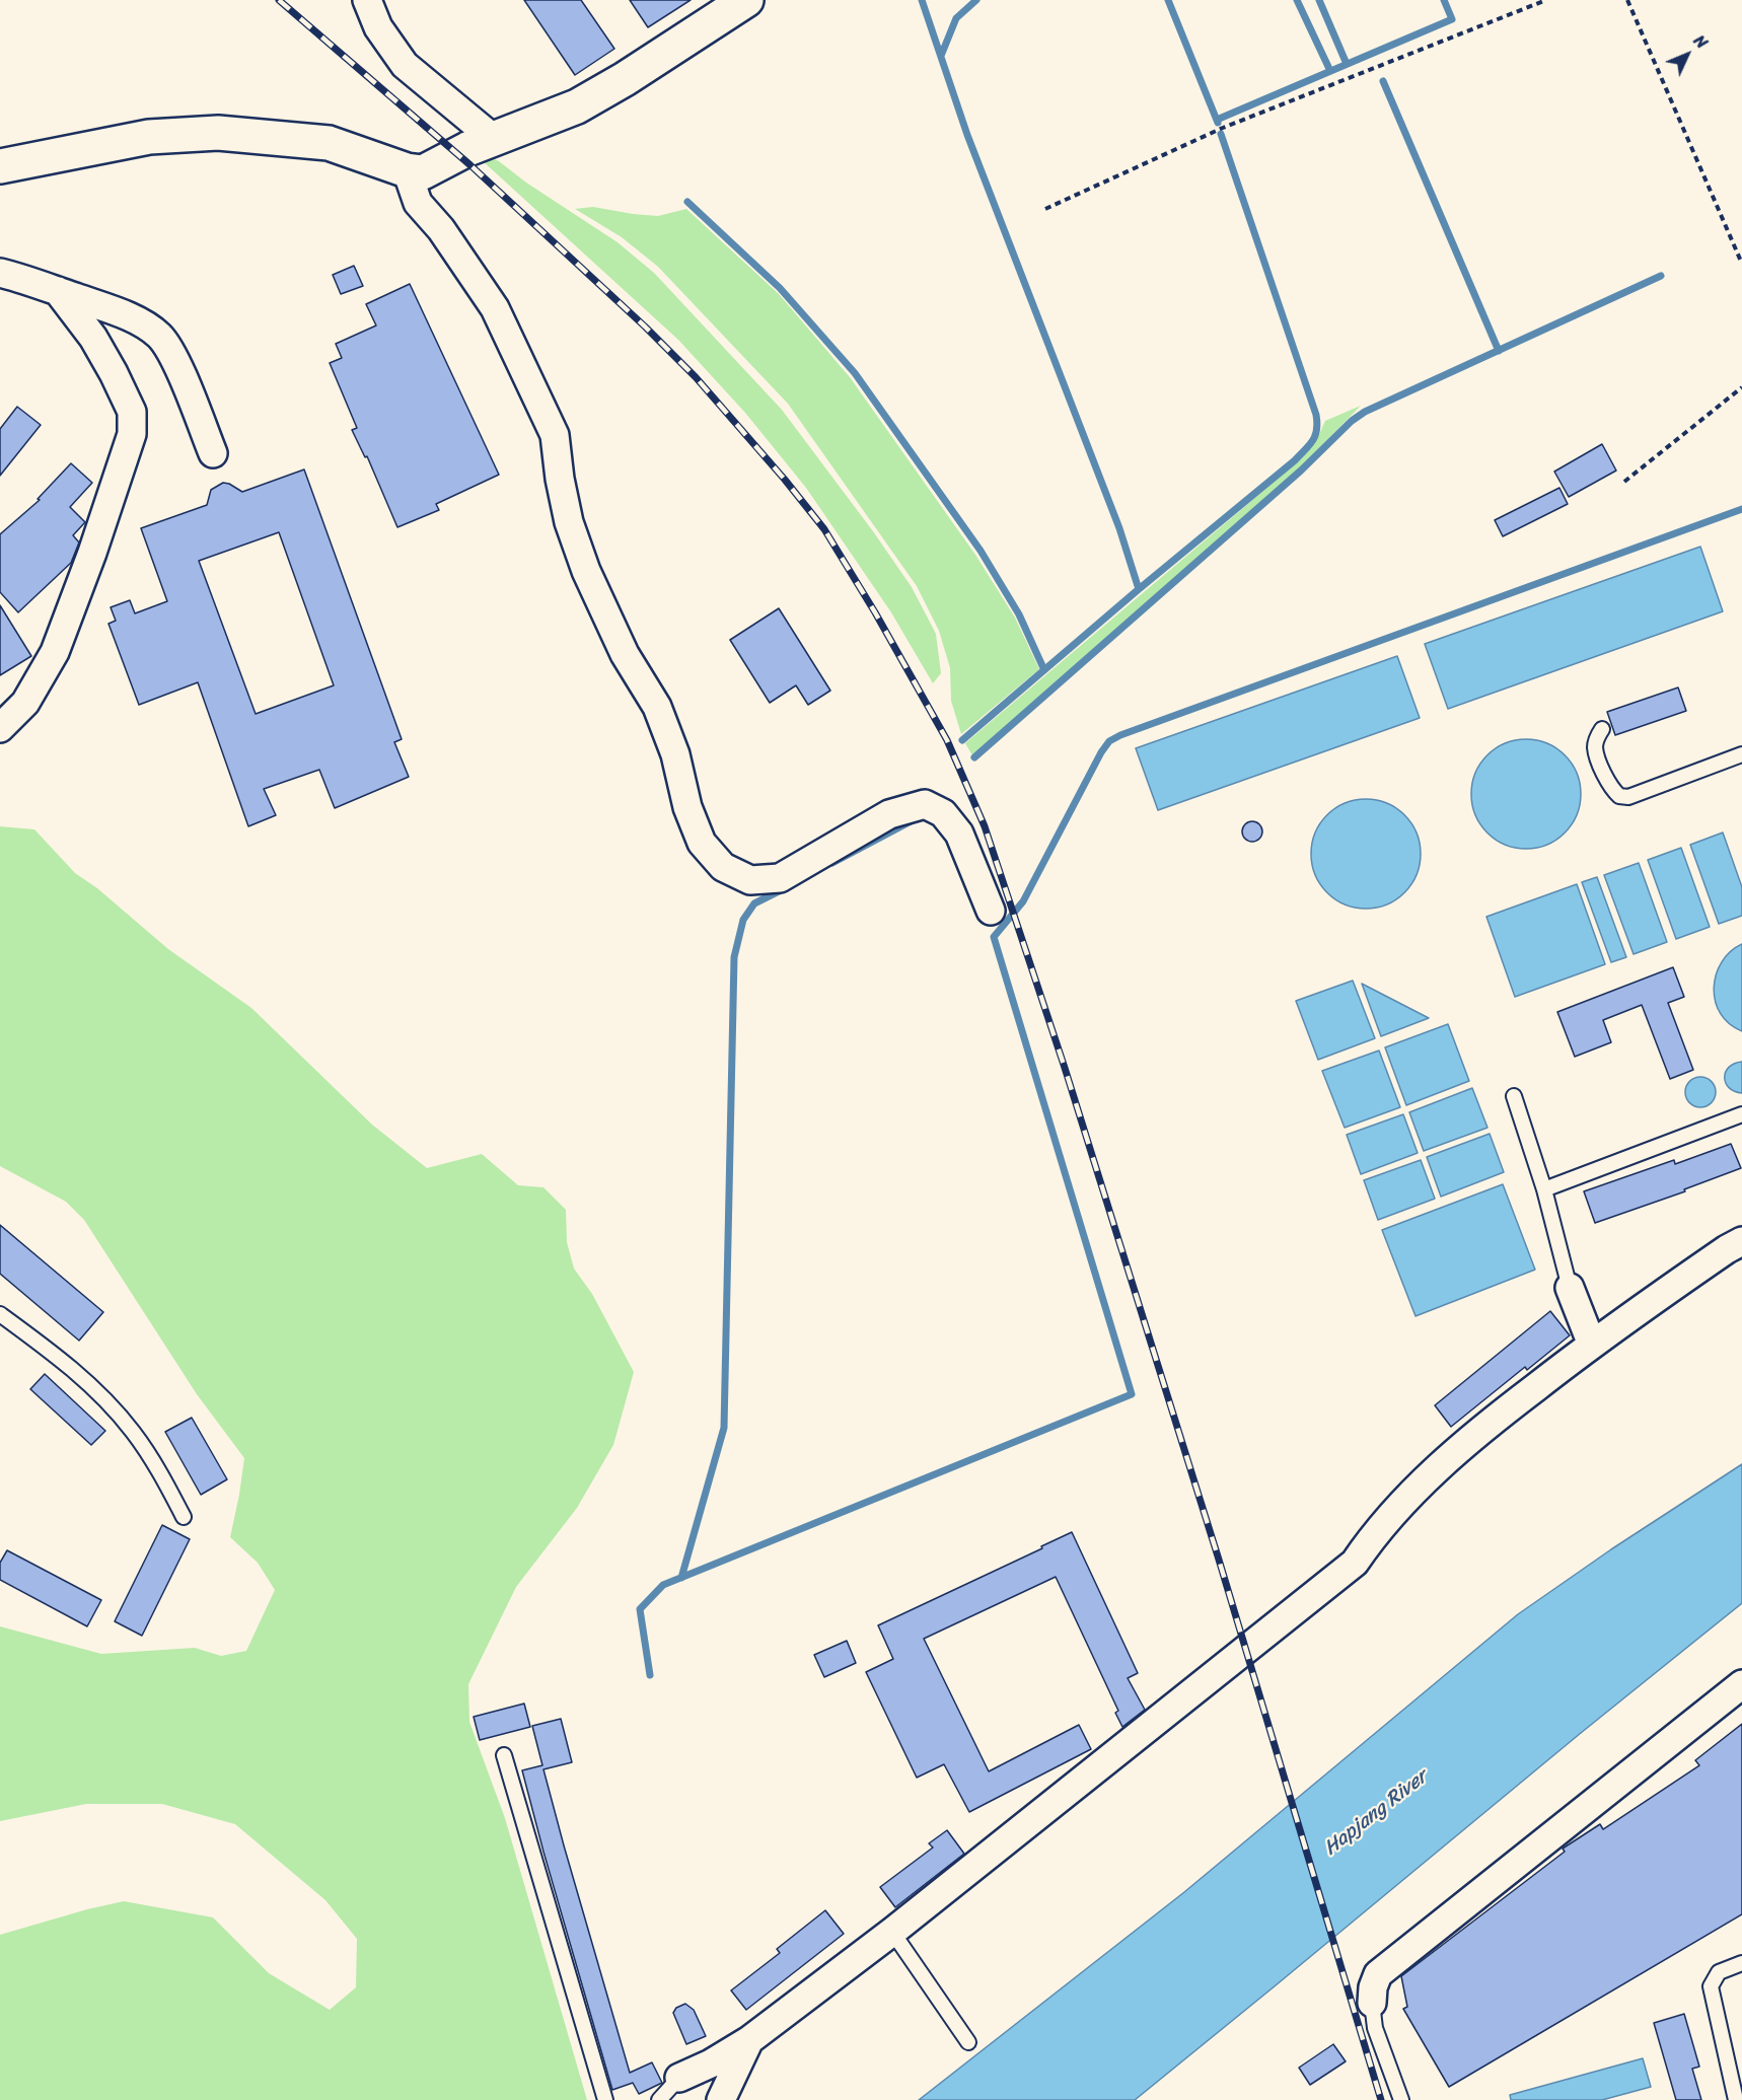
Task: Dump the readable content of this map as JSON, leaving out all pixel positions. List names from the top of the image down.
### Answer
{
  "water": ["Hapjang River"],
  "north": "top right"
}
